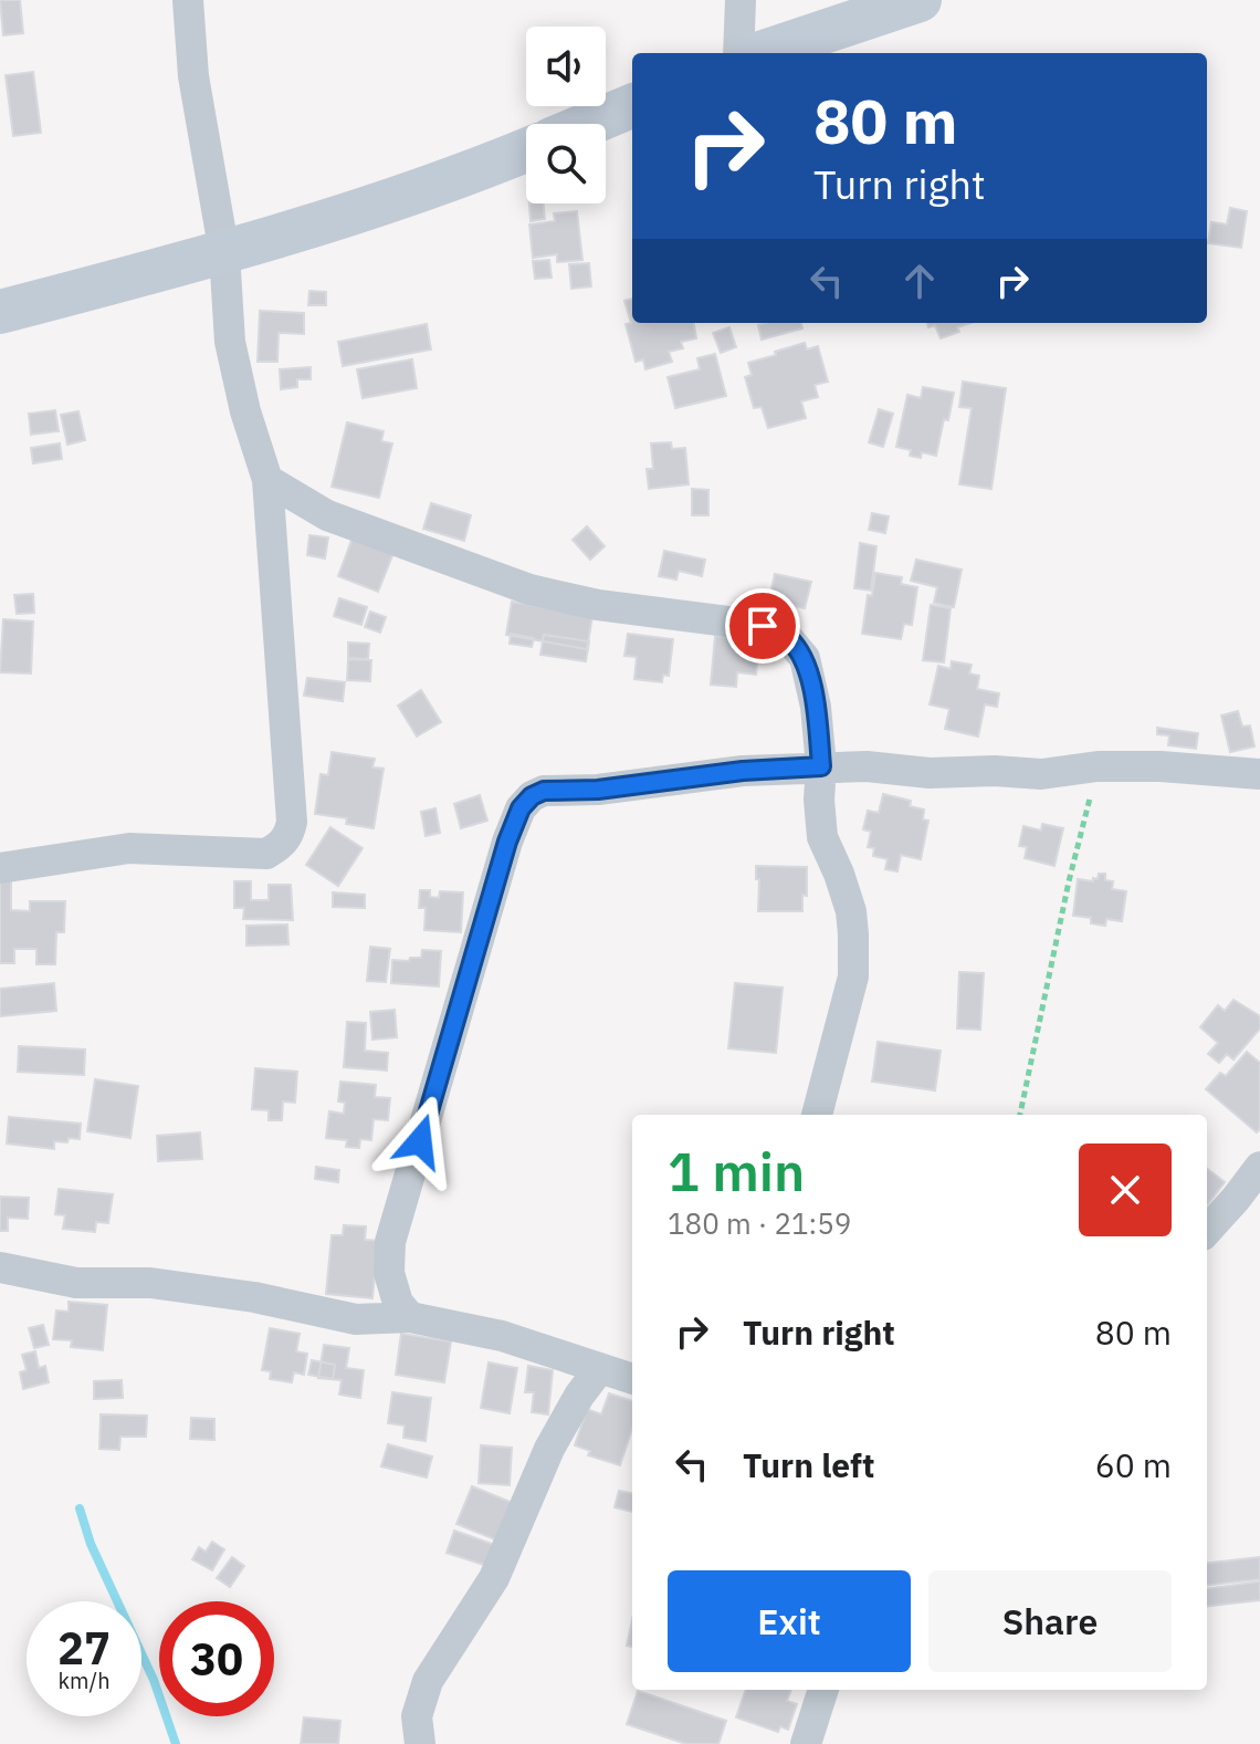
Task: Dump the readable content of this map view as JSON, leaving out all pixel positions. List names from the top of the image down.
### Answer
{
  "page": {
    "turn": ["80 m", "Turn right"],
    "heading": ["1 min", "180 m · 21:59"],
    "list": [
      {
        "name": "Turn right",
        "value": "80 m"
      },
      {
        "name": "Turn left",
        "value": "60 m"
      }
    ],
    "buttons": ["Exit", "Share"],
    "speed": "27 km/h",
    "limit": "30"
  }
}
